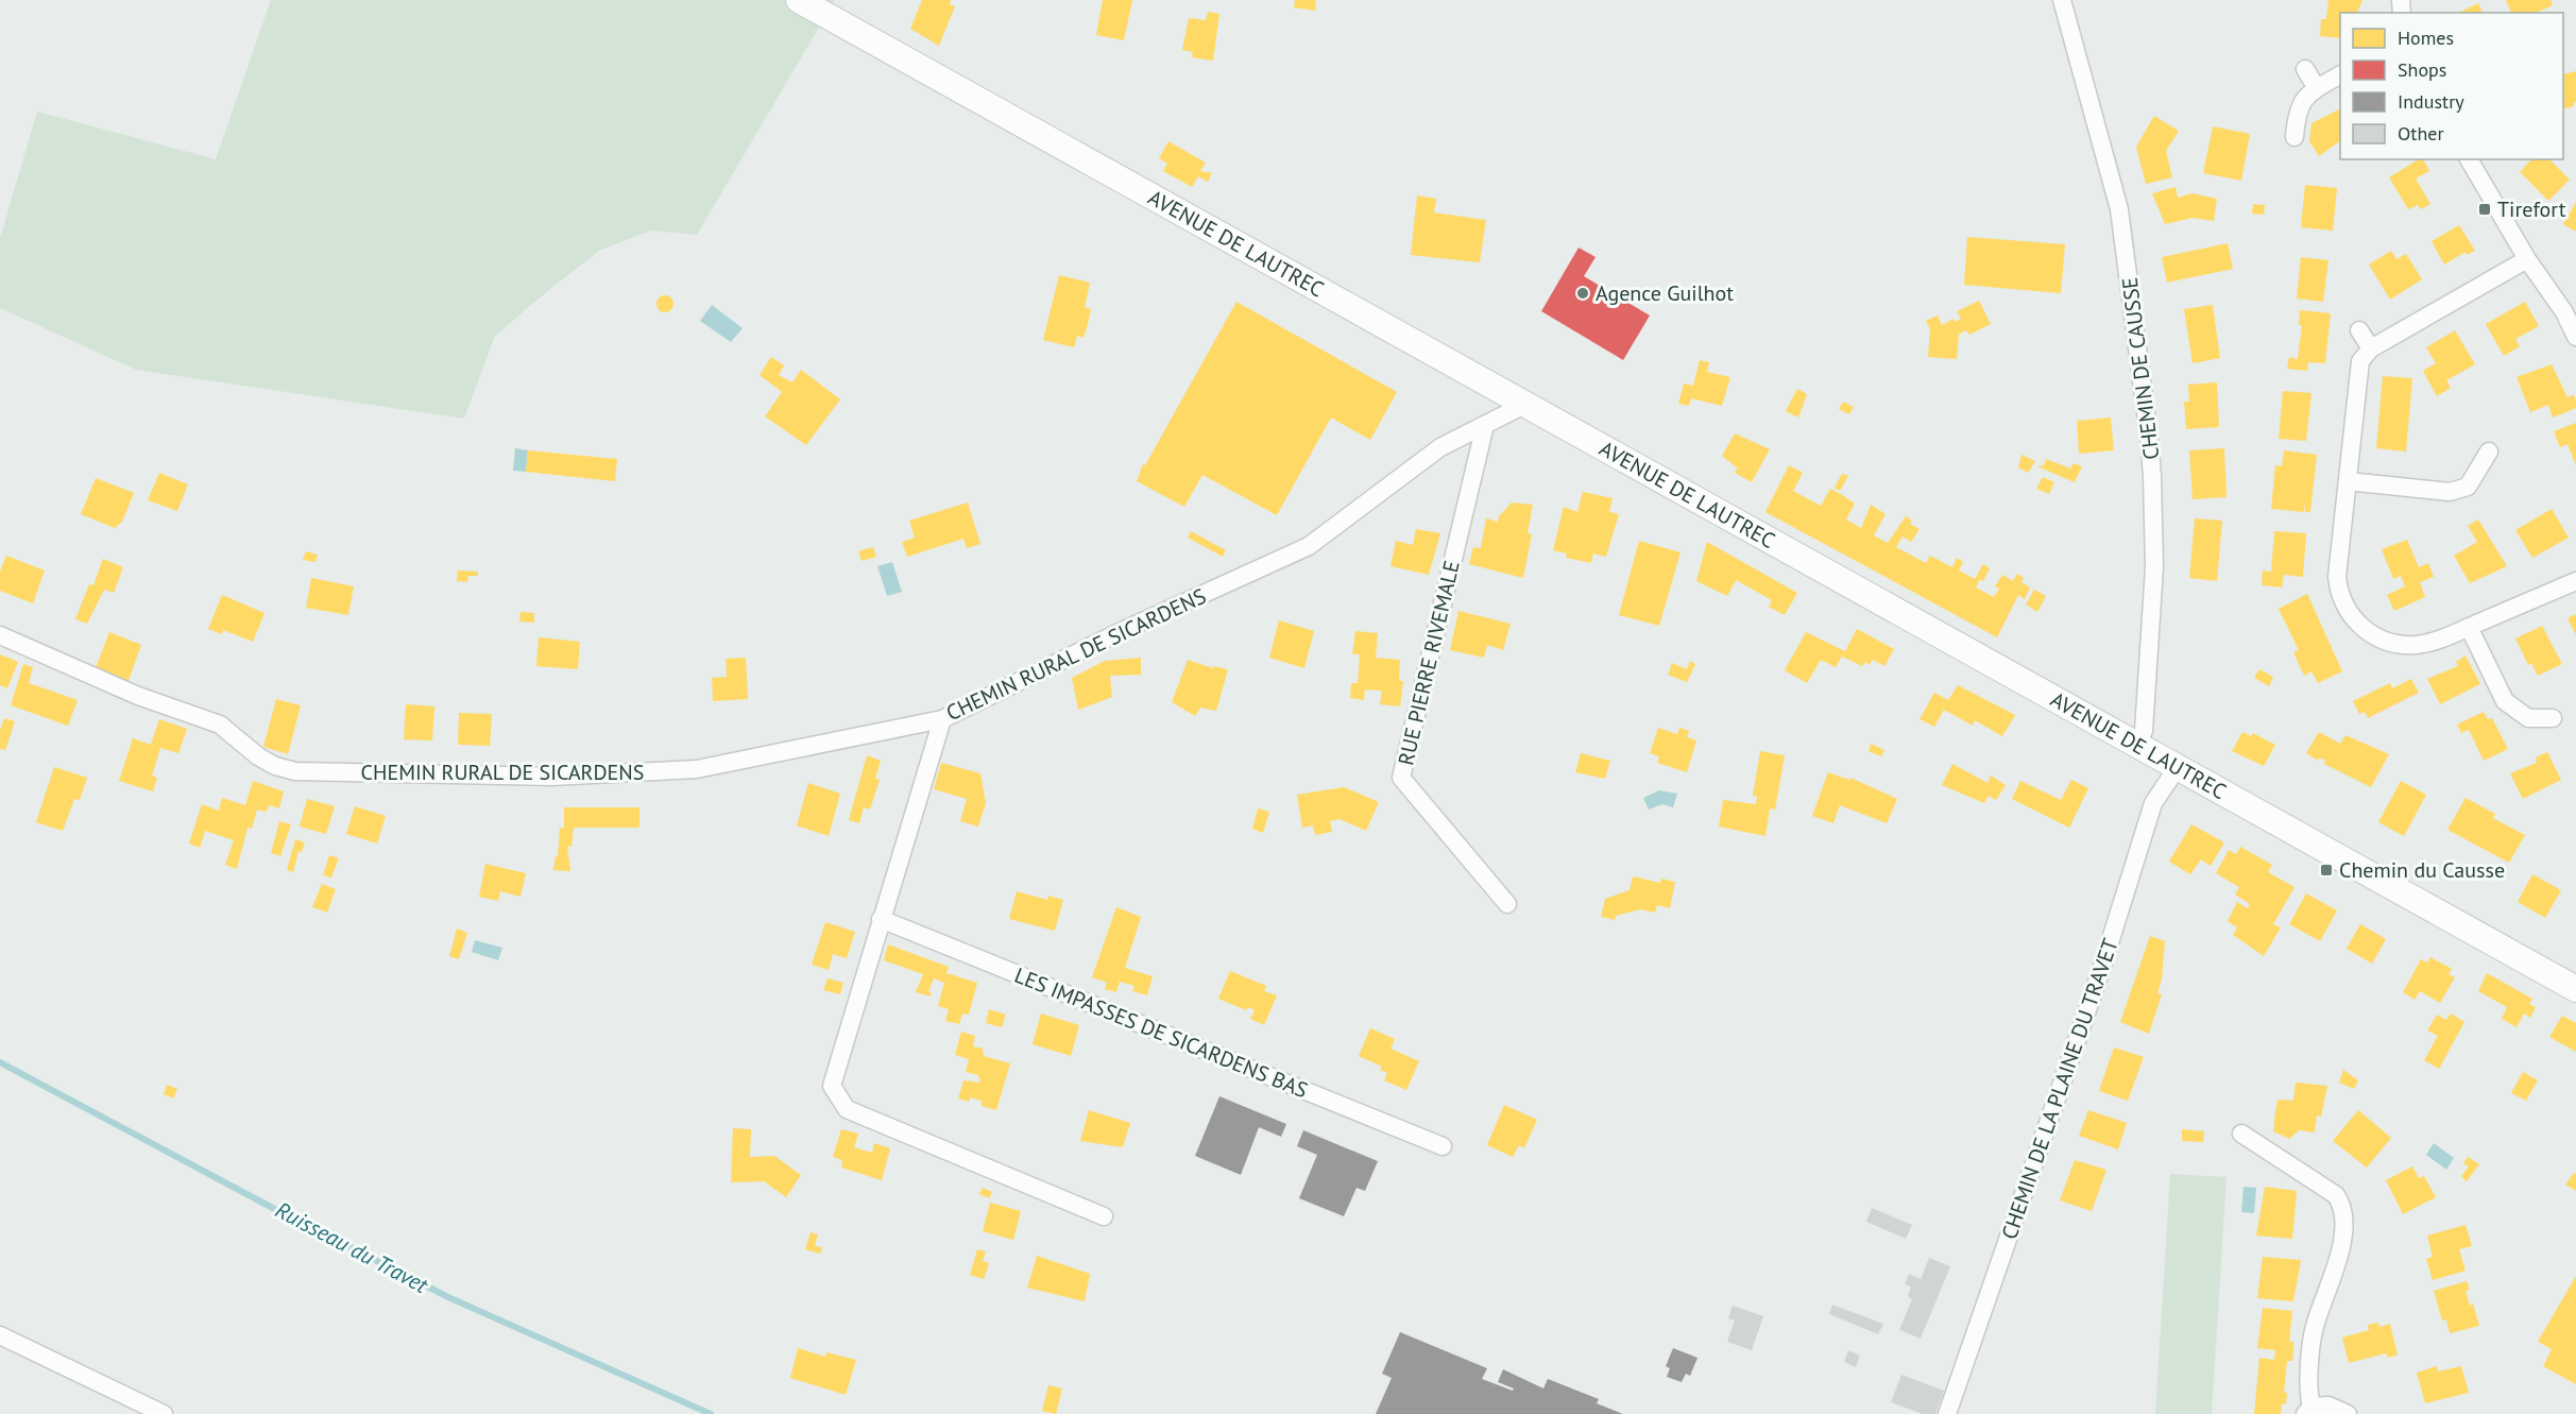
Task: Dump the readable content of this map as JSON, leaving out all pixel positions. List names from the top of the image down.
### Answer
{
  "streets": {
    "main road": ["AVENUE DE LAUTREC"],
    "street": [
      "CHEMIN DE CAUSSE",
      "CHEMIN RURAL DE SICARDENS",
      "RUE PIERRE RIVEMALE",
      "LES IMPASSES DE SICARDENS BAS",
      "CHEMIN DE LA PLAINE DU TRAVET"
    ]
  },
  "crossings": [
    ["AVENUE DE LAUTREC", "CHEMIN DE CAUSSE"],
    ["AVENUE DE LAUTREC", "CHEMIN RURAL DE SICARDENS"],
    ["AVENUE DE LAUTREC", "CHEMIN DE LA PLAINE DU TRAVET"],
    ["CHEMIN RURAL DE SICARDENS", "RUE PIERRE RIVEMALE"]
  ],
  "water": ["Ruisseau du Travet"],
  "places": {
    "transit": ["Tirefort", "Chemin du Causse"],
    "other": ["Agence Guilhot"]
  },
  "legend": [
    "Homes",
    "Shops",
    "Industry",
    "Other"
  ]
}
